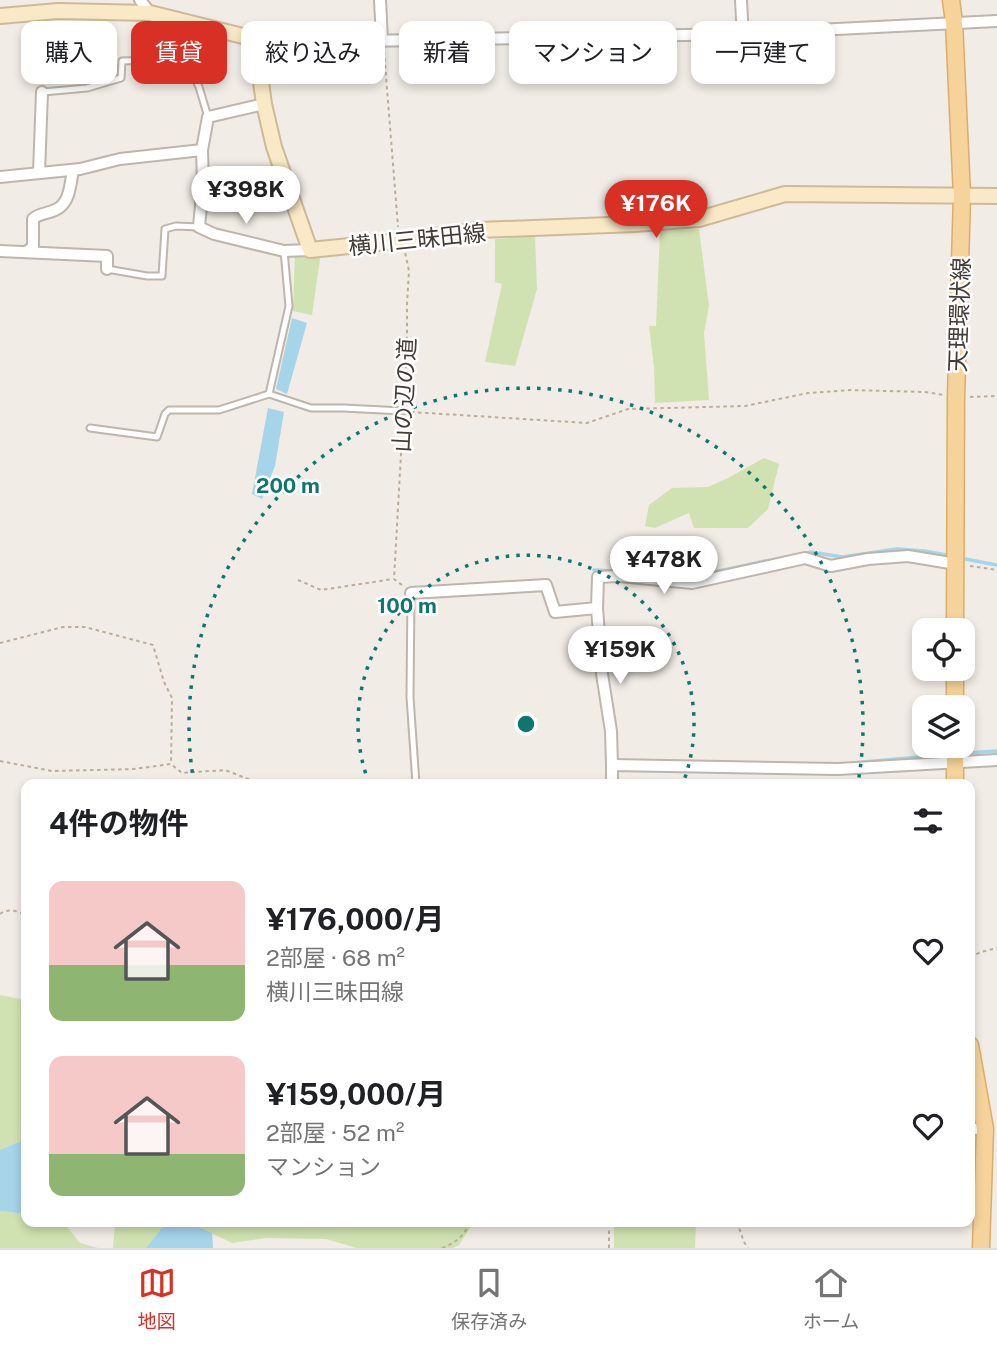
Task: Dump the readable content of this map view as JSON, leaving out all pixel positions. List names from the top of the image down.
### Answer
{
  "streets": {
    "main road": ["横川三昧田線", "天理環状線"],
    "path": ["山の辺の道"]
  },
  "crossings": [
    ["横川三昧田線", "天理環状線"],
    ["横川三昧田線", "山の辺の道"]
  ],
  "page": {
    "chip": [
      "購入",
      "賃貸",
      "絞り込み",
      "新着",
      "マンション",
      "一戸建て"
    ],
    "price": [
      "¥398K",
      "¥176K",
      "¥478K",
      "¥159K"
    ],
    "heading": "4件の物件",
    "list": [
      {
        "name": "¥176,000/月",
        "note": "2部屋 · 68 m² · 横川三昧田線"
      },
      {
        "name": "¥159,000/月",
        "note": "2部屋 · 52 m² · マンション"
      }
    ],
    "tabs": ["地図", "保存済み", "ホーム"]
  },
  "rings": ["200 m", "100 m"]
}
